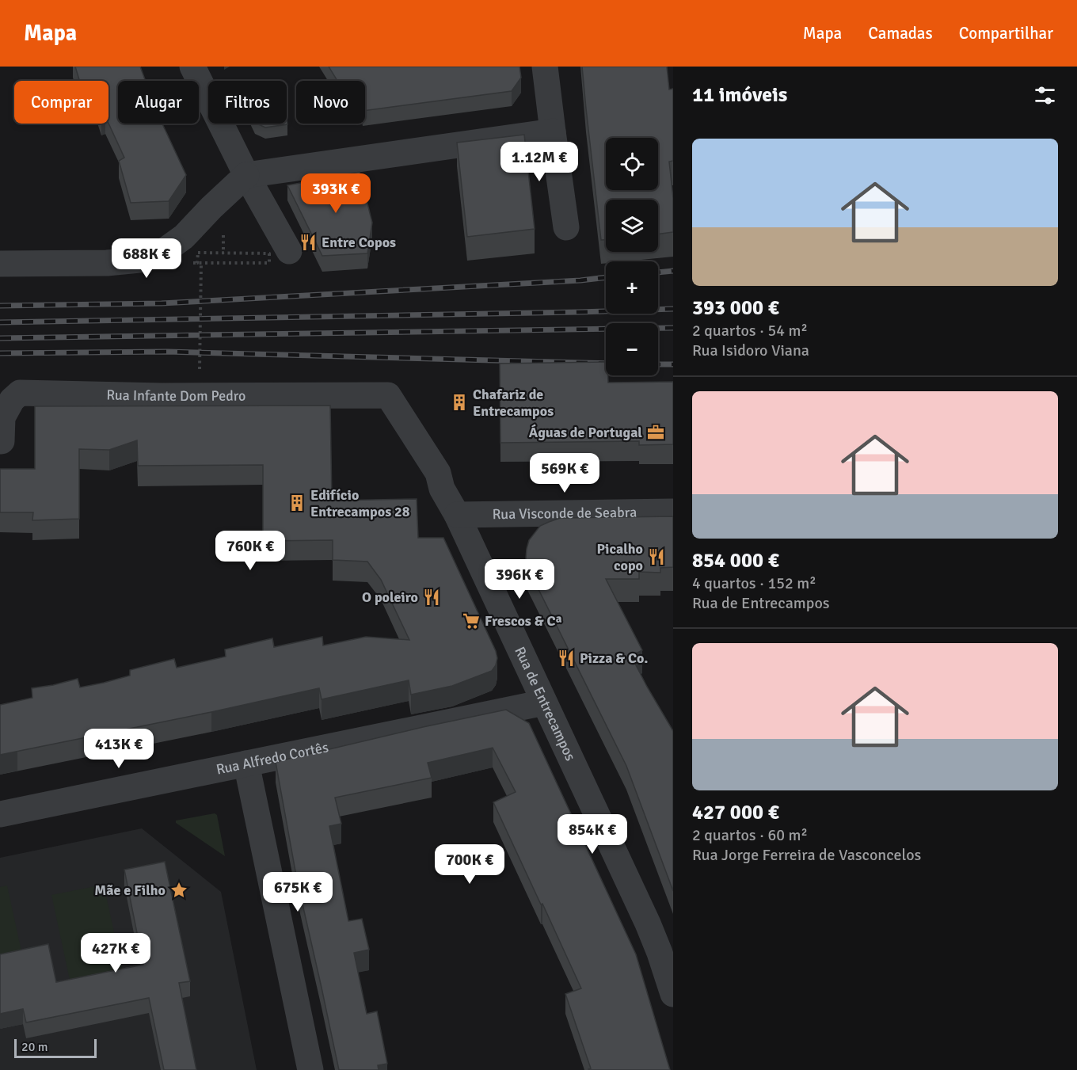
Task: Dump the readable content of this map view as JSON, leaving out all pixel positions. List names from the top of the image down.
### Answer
{
  "streets": {
    "street": [
      "Rua Infante Dom Pedro",
      "Rua Visconde de Seabra",
      "Rua de Entrecampos",
      "Rua Alfredo Cortês"
    ]
  },
  "crossings": [
    ["Rua Infante Dom Pedro", "Rua de Entrecampos"],
    ["Rua Visconde de Seabra", "Rua de Entrecampos"],
    ["Rua de Entrecampos", "Rua Alfredo Cortês"]
  ],
  "places": {
    "restaurant": [
      "Entre Copos",
      "Picalho copo",
      "O poleiro",
      "Pizza & Co."
    ],
    "building": ["Chafariz de Entrecampos", "Edifício Entrecampos 28"],
    "office": ["Águas de Portugal"],
    "supermarket": ["Frescos & Cª"],
    "place": ["Mãe e Filho"]
  },
  "scale_bar": "20 m",
  "page": {
    "header": "Mapa",
    "nav": ["Mapa", "Camadas", "Compartilhar"],
    "heading": "11 imóveis",
    "chip": [
      "Comprar",
      "Alugar",
      "Filtros",
      "Novo"
    ],
    "list": [
      {
        "name": "393 000 €",
        "note": "2 quartos · 54 m² · Rua Isidoro Viana"
      },
      {
        "name": "854 000 €",
        "note": "4 quartos · 152 m² · Rua de Entrecampos"
      },
      {
        "name": "427 000 €",
        "note": "2 quartos · 60 m² · Rua Jorge Ferreira de Vasconcelos"
      }
    ],
    "map_buttons": ["+", "−"],
    "price": [
      "1.12M €",
      "393K €",
      "688K €",
      "569K €",
      "760K €",
      "396K €",
      "413K €",
      "854K €",
      "700K €",
      "675K €",
      "427K €"
    ],
    "scale": "20 m"
  }
}
